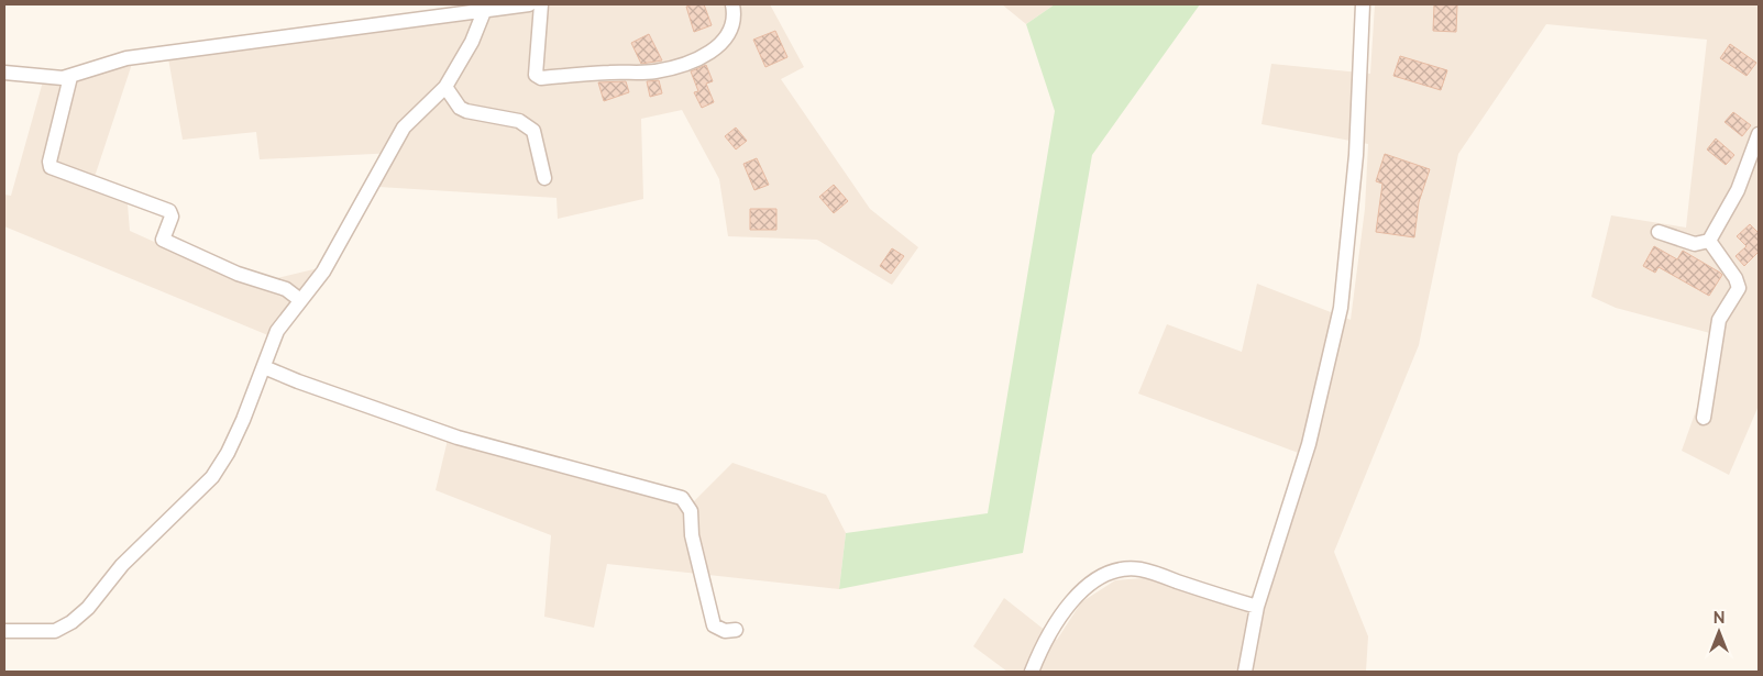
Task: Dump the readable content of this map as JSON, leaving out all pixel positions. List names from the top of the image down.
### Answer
{
  "north": "top"
}
